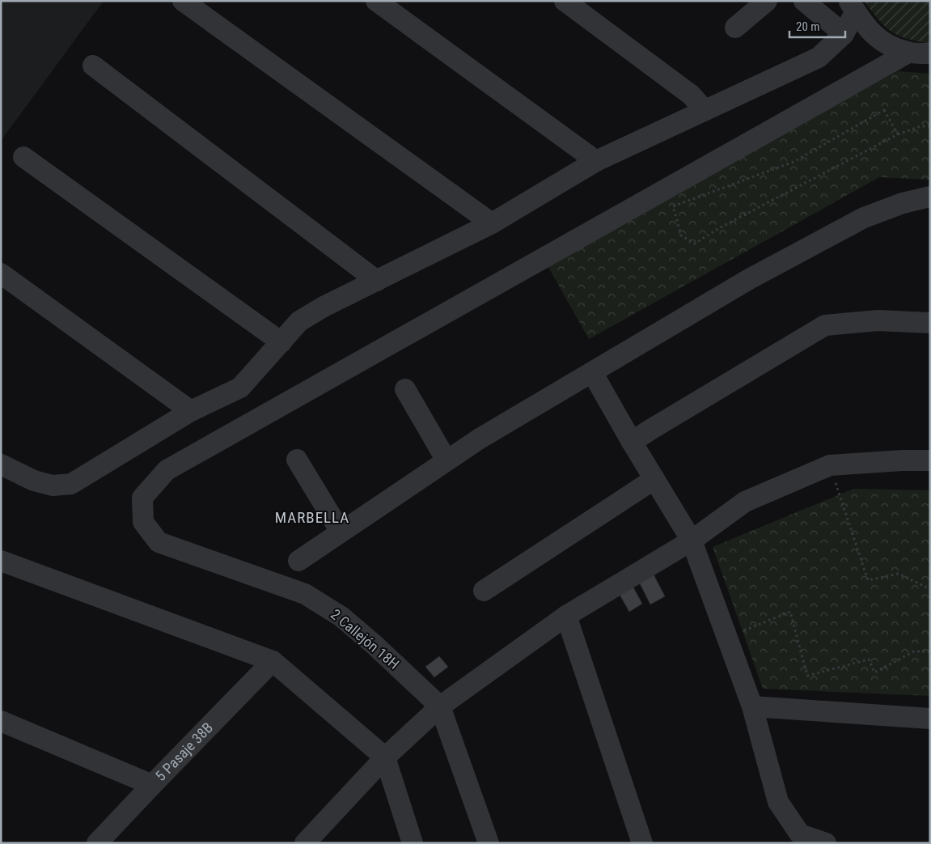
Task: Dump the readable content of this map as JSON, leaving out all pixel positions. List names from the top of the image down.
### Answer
{
  "streets": {
    "street": ["2 Callejón 18H", "5 Pasaje 38B"]
  },
  "districts": ["MARBELLA"],
  "scale_bar": "20 m"
}
